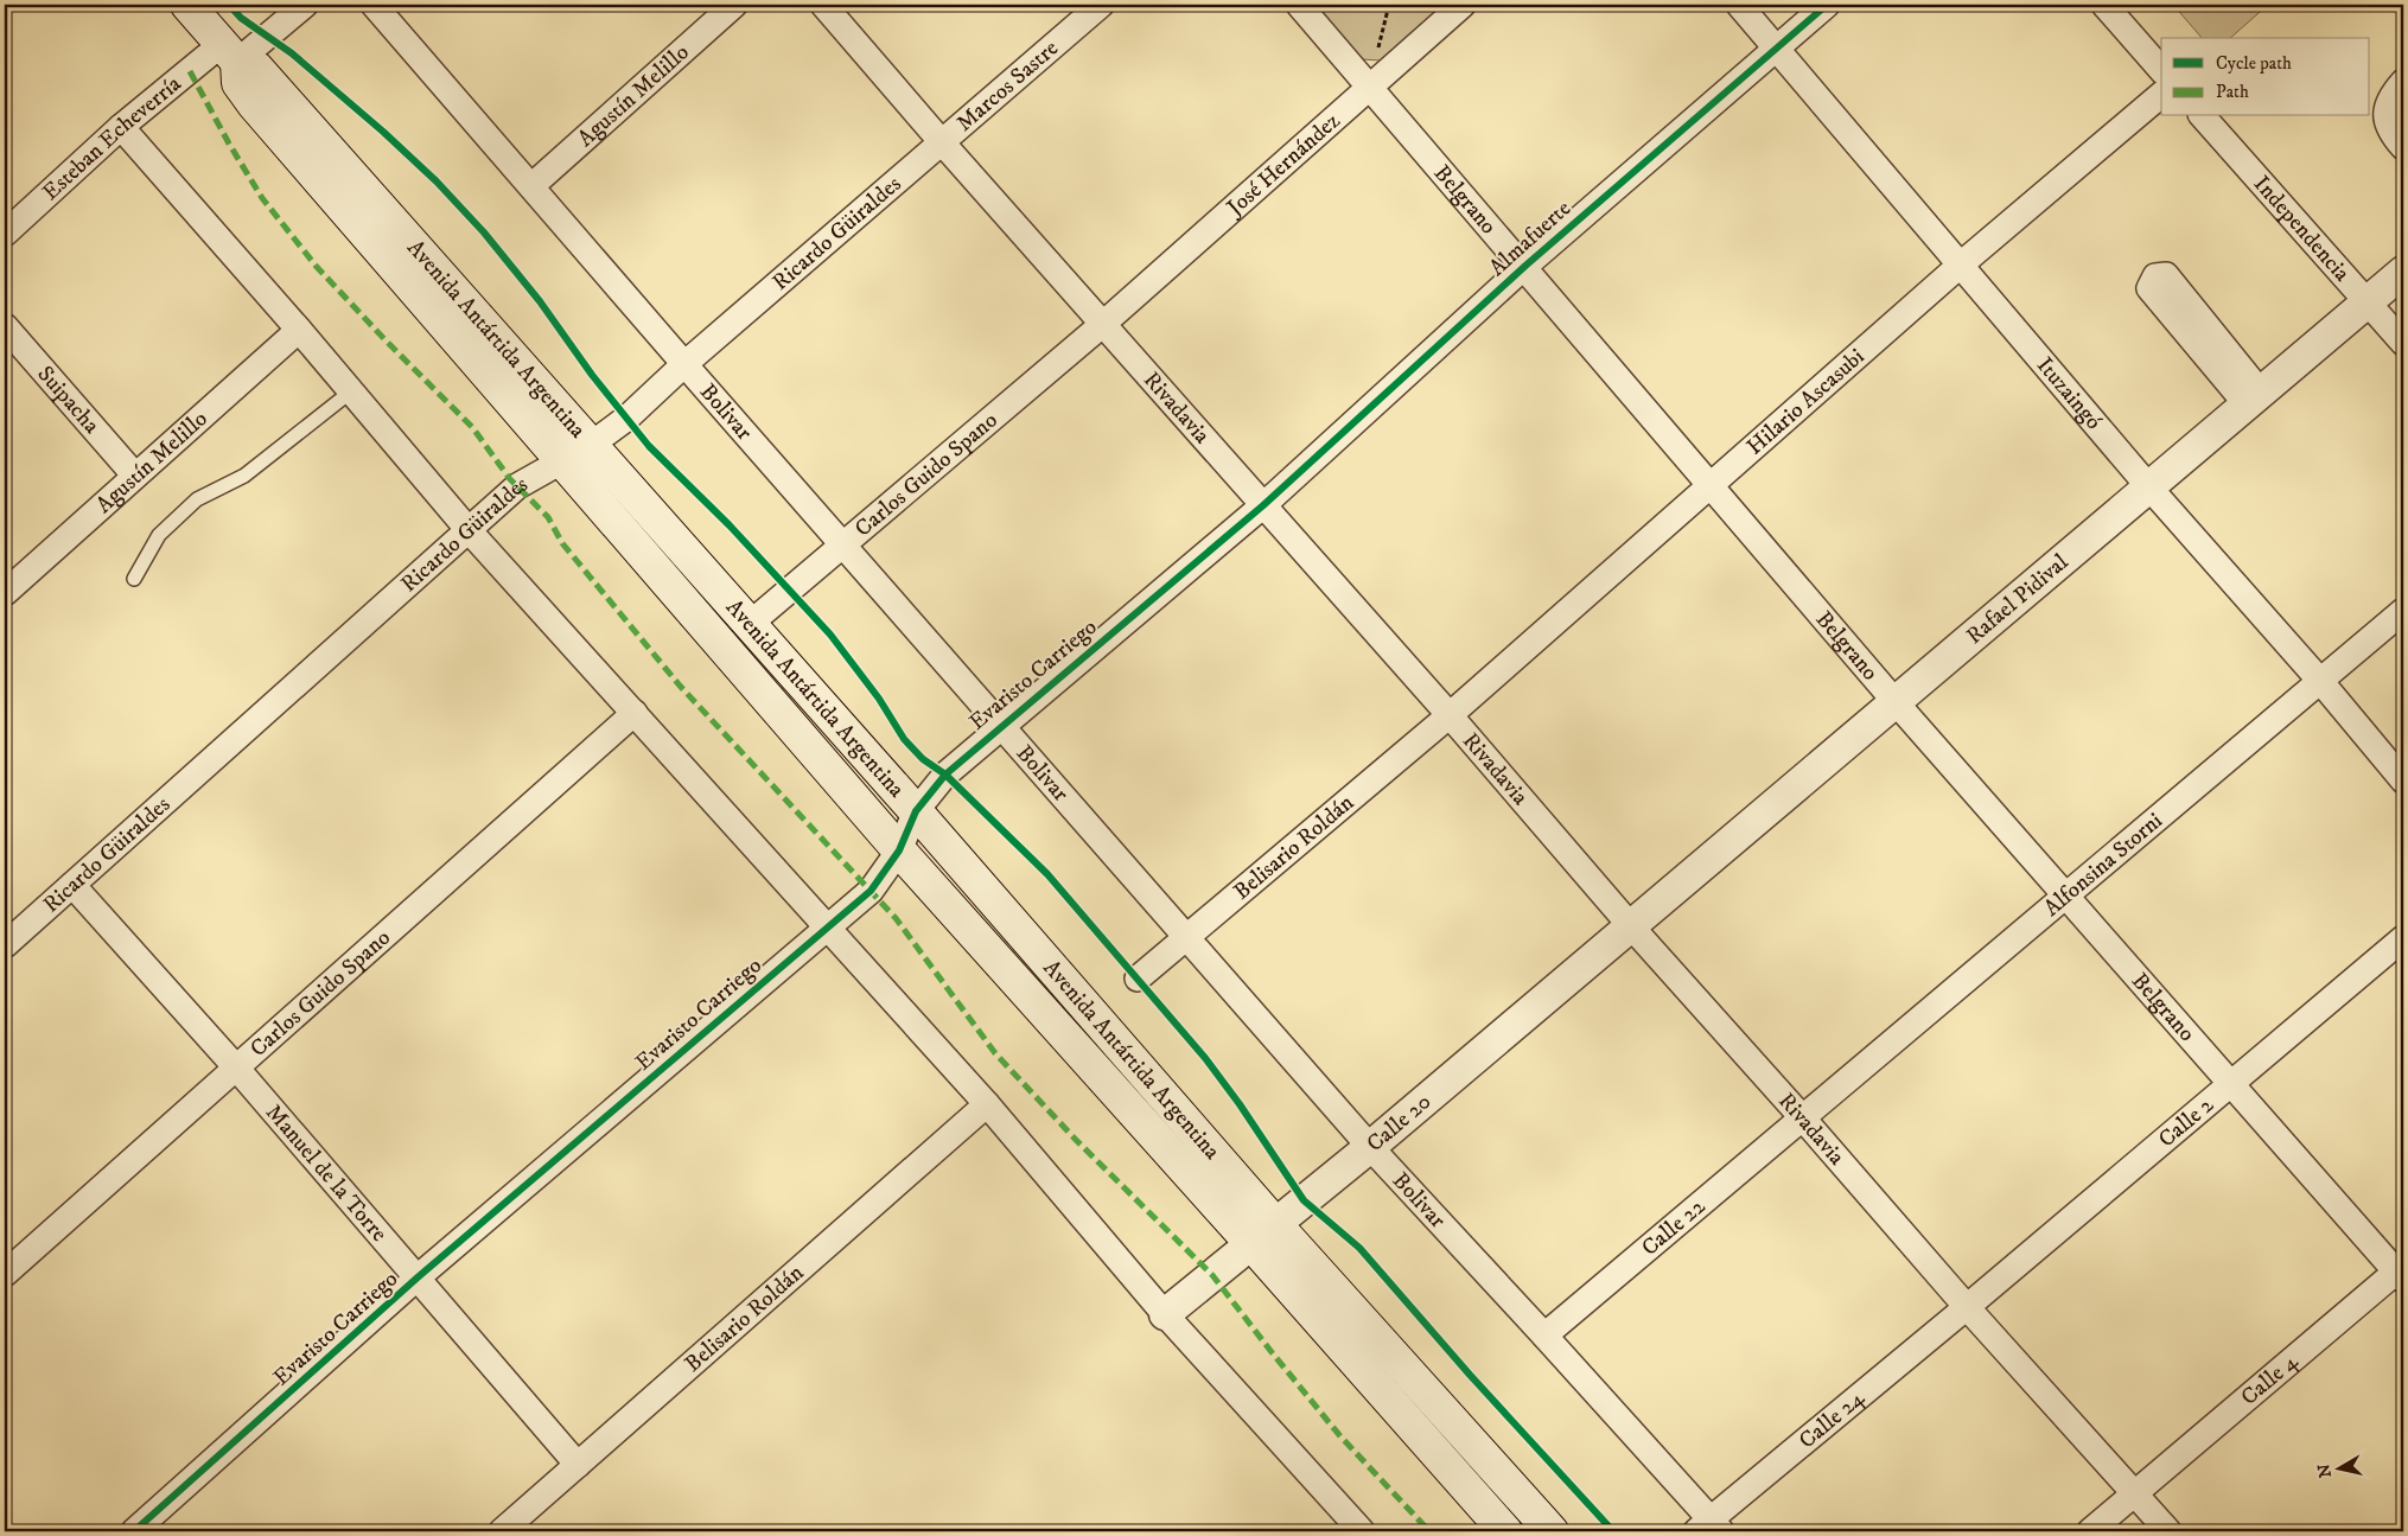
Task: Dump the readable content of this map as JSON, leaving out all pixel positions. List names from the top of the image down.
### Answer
{
  "streets": {
    "main road": ["Avenida Antártida Argentina"],
    "street": [
      "Marcos Sastre",
      "Agustín Melillo",
      "Esteban Echeverría",
      "José Hernández",
      "Belgrano",
      "Independencia",
      "Ricardo Güiraldes",
      "Almafuerte",
      "Ituzaingó",
      "Suipacha",
      "Hilario Ascasubi",
      "Rivadavia",
      "Bolivar",
      "Carlos Guido Spano",
      "Rafael Pidival",
      "Evaristo Carriego",
      "Belisario Roldán",
      "Alfonsina Storni",
      "Calle 20",
      "Calle 2",
      "Manuel de la Torre",
      "Calle 22",
      "Calle 4",
      "Calle 24"
    ]
  },
  "crossings": [
    ["Marcos Sastre", "Ricardo Güiraldes"],
    ["Marcos Sastre", "Rivadavia"],
    ["Agustín Melillo", "Suipacha"],
    ["Agustín Melillo", "Bolivar"],
    ["Esteban Echeverría", "Avenida Antártida Argentina"],
    ["José Hernández", "Belgrano"],
    ["José Hernández", "Rivadavia"],
    ["José Hernández", "Carlos Guido Spano"],
    ["Belgrano", "Almafuerte"],
    ["Belgrano", "Hilario Ascasubi"],
    ["Belgrano", "Rafael Pidival"],
    ["Belgrano", "Alfonsina Storni"],
    ["Belgrano", "Calle 2"],
    ["Belgrano", "Calle 4"],
    ["Independencia", "Rafael Pidival"],
    ["Ricardo Güiraldes", "Avenida Antártida Argentina"],
    ["Ricardo Güiraldes", "Rivadavia"],
    ["Ricardo Güiraldes", "Bolivar"],
    ["Ricardo Güiraldes", "Manuel de la Torre"],
    ["Almafuerte", "Ituzaingó"],
    ["Almafuerte", "Rivadavia"],
    ["Almafuerte", "Evaristo Carriego"],
    ["Avenida Antártida Argentina", "Carlos Guido Spano"],
    ["Avenida Antártida Argentina", "Evaristo Carriego"],
    ["Avenida Antártida Argentina", "Calle 20"],
    ["Ituzaingó", "Hilario Ascasubi"],
    ["Ituzaingó", "Rafael Pidival"],
    ["Ituzaingó", "Alfonsina Storni"],
    ["Hilario Ascasubi", "Rivadavia"],
    ["Hilario Ascasubi", "Belisario Roldán"],
    ["Rivadavia", "Carlos Guido Spano"],
    ["Rivadavia", "Rafael Pidival"],
    ["Rivadavia", "Evaristo Carriego"],
    ["Rivadavia", "Belisario Roldán"],
    ["Rivadavia", "Alfonsina Storni"],
    ["Rivadavia", "Calle 20"],
    ["Rivadavia", "Calle 2"],
    ["Rivadavia", "Calle 22"],
    ["Rivadavia", "Calle 4"],
    ["Rivadavia", "Calle 24"],
    ["Bolivar", "Carlos Guido Spano"],
    ["Bolivar", "Evaristo Carriego"],
    ["Bolivar", "Belisario Roldán"],
    ["Bolivar", "Calle 20"],
    ["Bolivar", "Calle 22"],
    ["Bolivar", "Calle 24"],
    ["Carlos Guido Spano", "Manuel de la Torre"],
    ["Rafael Pidival", "Calle 20"],
    ["Evaristo Carriego", "Manuel de la Torre"],
    ["Belisario Roldán", "Manuel de la Torre"],
    ["Alfonsina Storni", "Calle 22"],
    ["Calle 2", "Calle 24"]
  ],
  "legend": ["Cycle path", "Path"],
  "north": "left"
}
